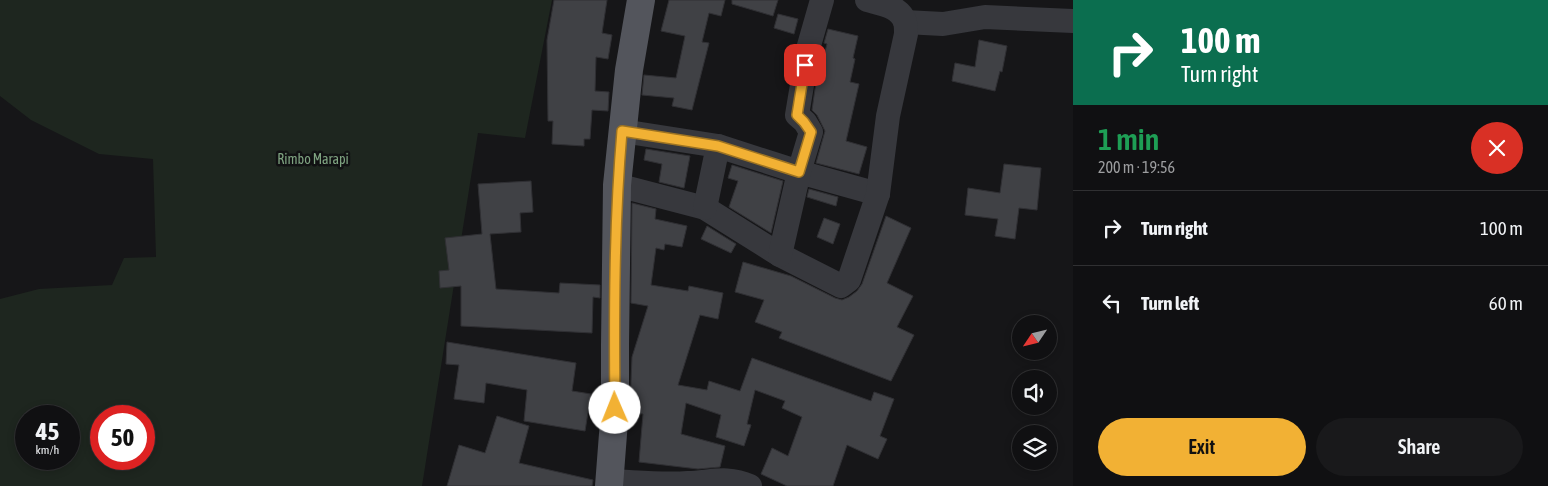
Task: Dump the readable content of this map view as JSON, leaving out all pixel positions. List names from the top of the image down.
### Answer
{
  "parks": ["Rimbo Marapi"],
  "north": "bottom left",
  "page": {
    "turn": ["100 m", "Turn right"],
    "heading": ["1 min", "200 m · 19:56"],
    "list": [
      {
        "name": "Turn right",
        "value": "100 m"
      },
      {
        "name": "Turn left",
        "value": "60 m"
      }
    ],
    "speed": "45 km/h",
    "limit": "50",
    "buttons": ["Exit", "Share"]
  }
}
